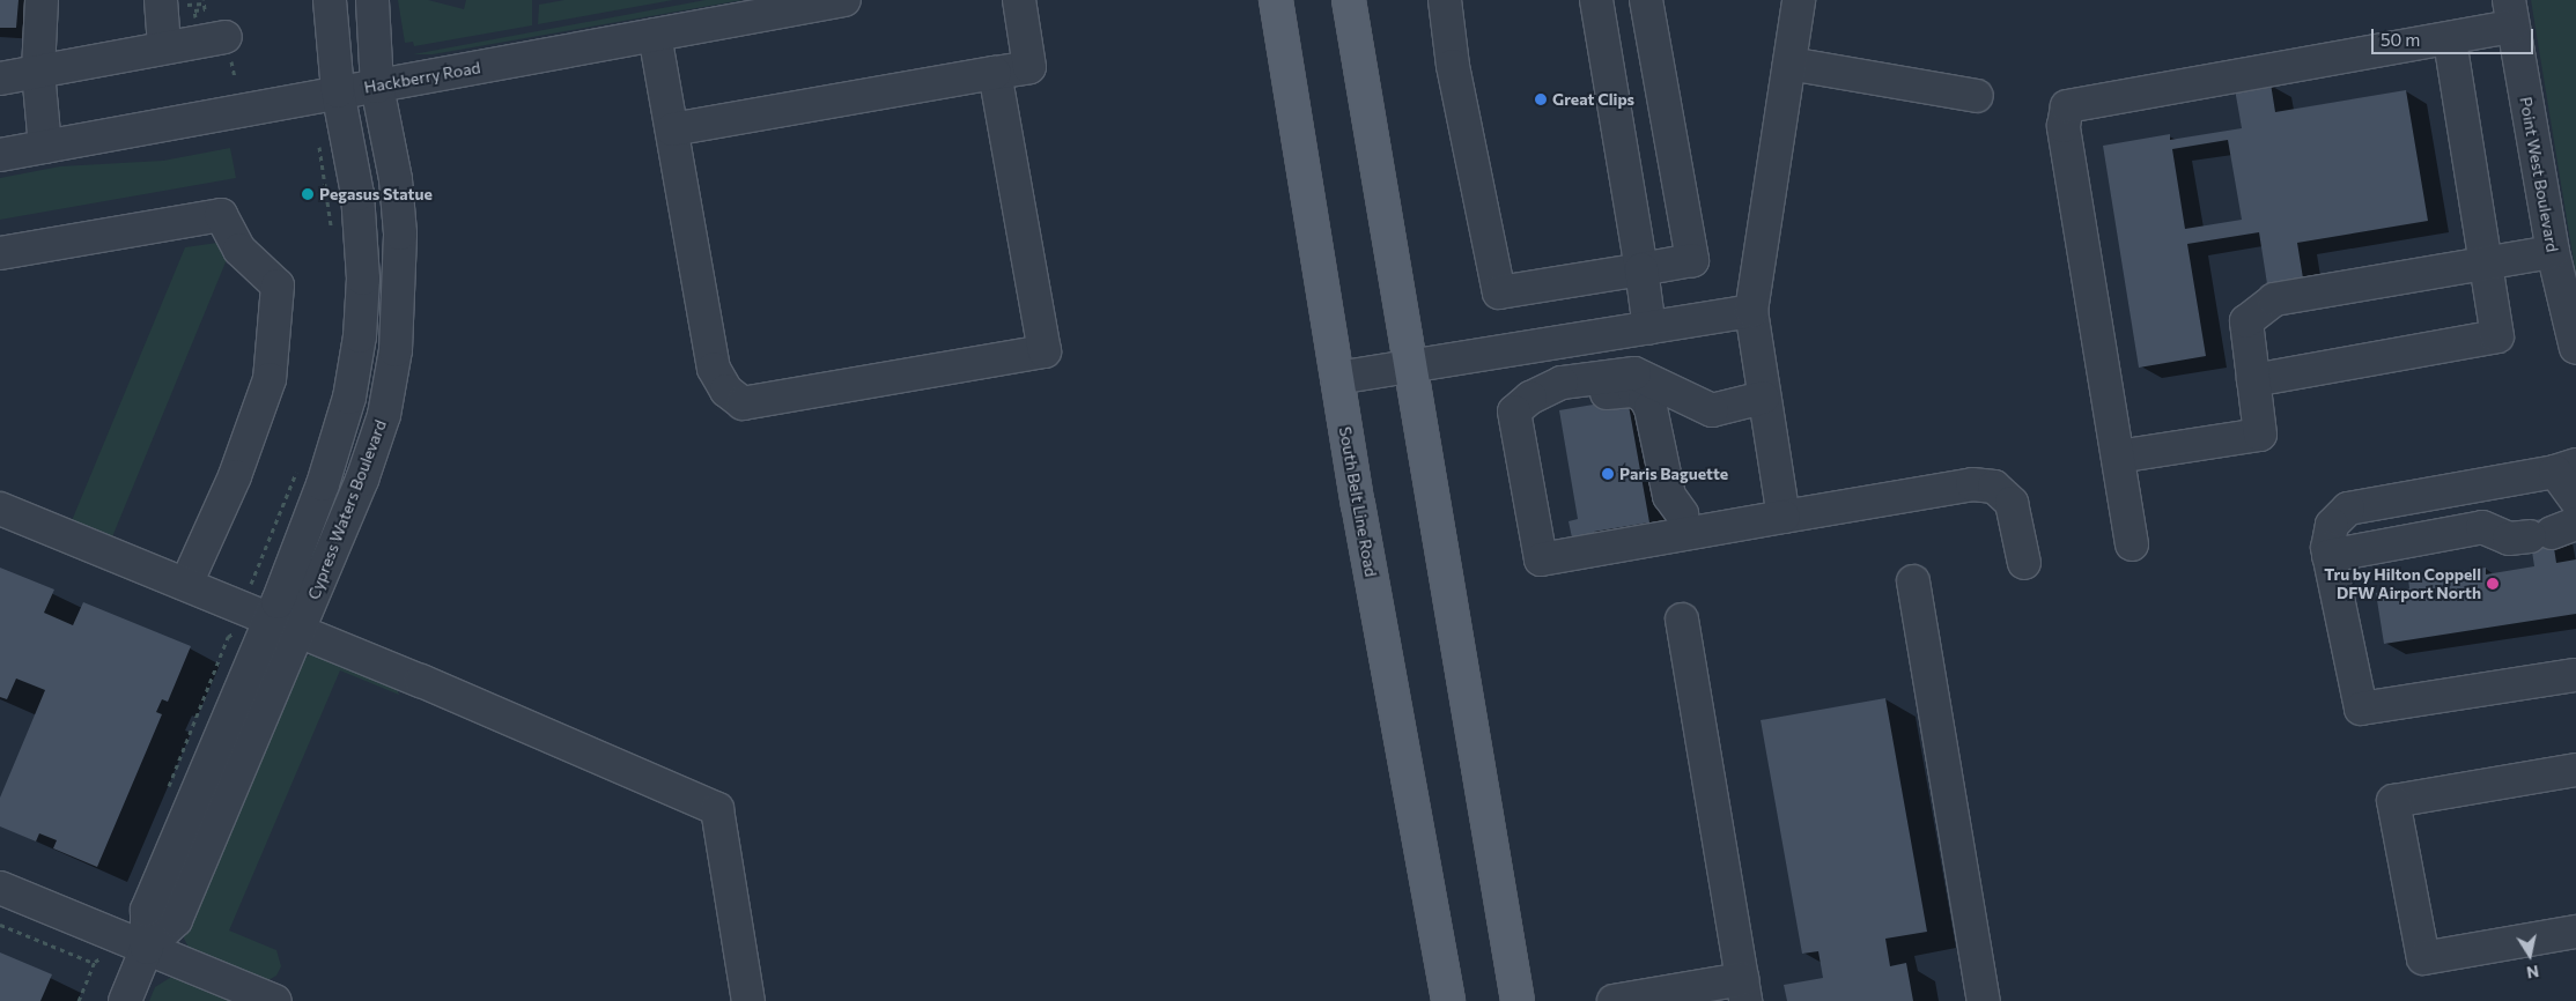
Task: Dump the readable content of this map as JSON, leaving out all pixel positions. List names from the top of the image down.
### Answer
{
  "streets": {
    "main road": ["South Belt Line Road"],
    "street": ["Hackberry Road", "Point West Boulevard", "Cypress Waters Boulevard"]
  },
  "crossings": [
    ["Hackberry Road", "Cypress Waters Boulevard"]
  ],
  "places": [
    "Great Clips",
    "Pegasus Statue",
    "Paris Baguette",
    "Tru by Hilton Coppell DFW Airport North"
  ],
  "scale_bar": "50 m",
  "north": "bottom"
}
